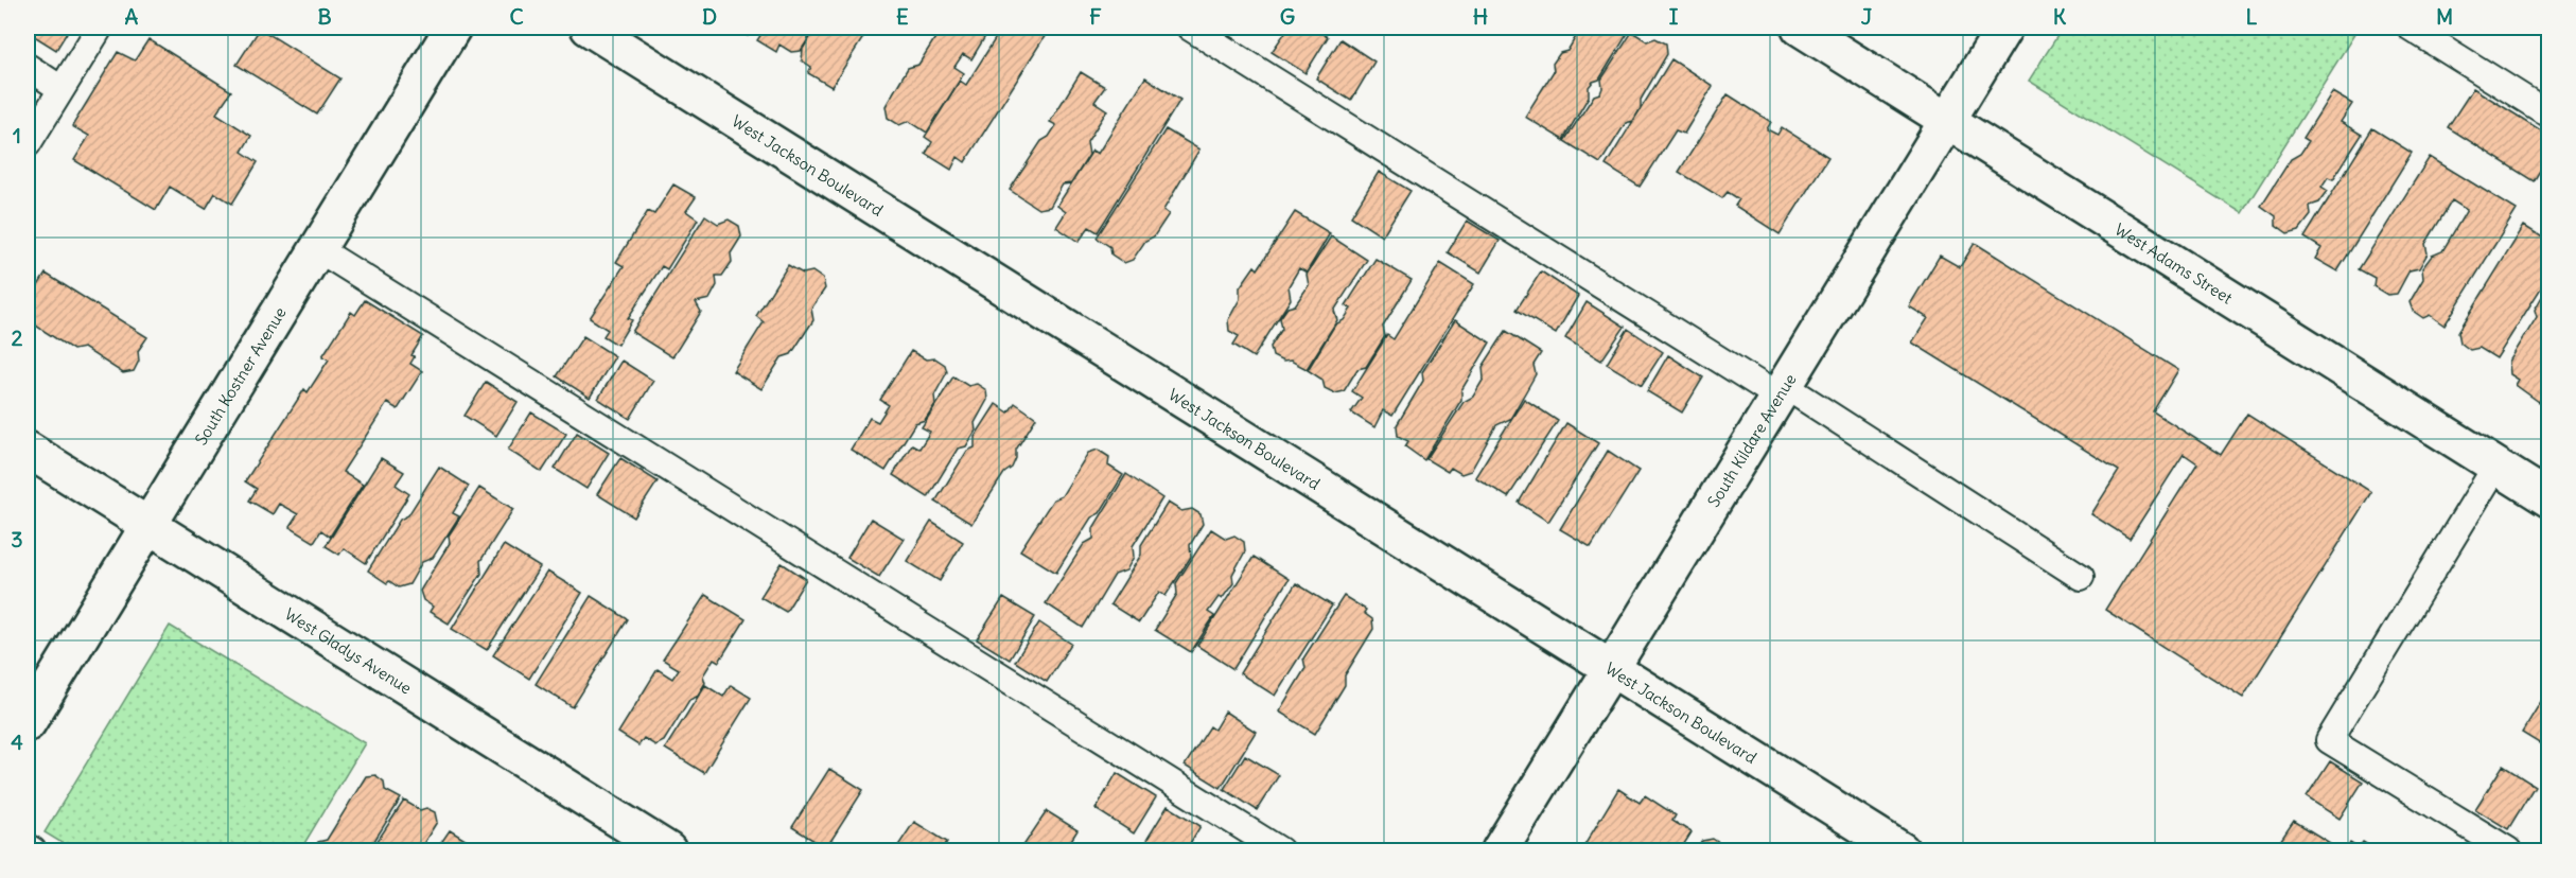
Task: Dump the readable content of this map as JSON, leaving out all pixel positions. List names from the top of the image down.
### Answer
{
  "streets": {
    "street": [
      "West Jackson Boulevard",
      "West Adams Street",
      "South Kostner Avenue",
      "South Kildare Avenue",
      "West Gladys Avenue"
    ]
  },
  "crossings": [
    ["West Jackson Boulevard", "South Kildare Avenue"],
    ["West Adams Street", "South Kildare Avenue"],
    ["South Kostner Avenue", "West Gladys Avenue"]
  ],
  "grid": {
    "columns": [
      "A",
      "B",
      "C",
      "D",
      "E",
      "F",
      "G",
      "H",
      "I",
      "J",
      "K",
      "L",
      "M"
    ],
    "rows": [
      "1",
      "2",
      "3",
      "4"
    ]
  }
}
